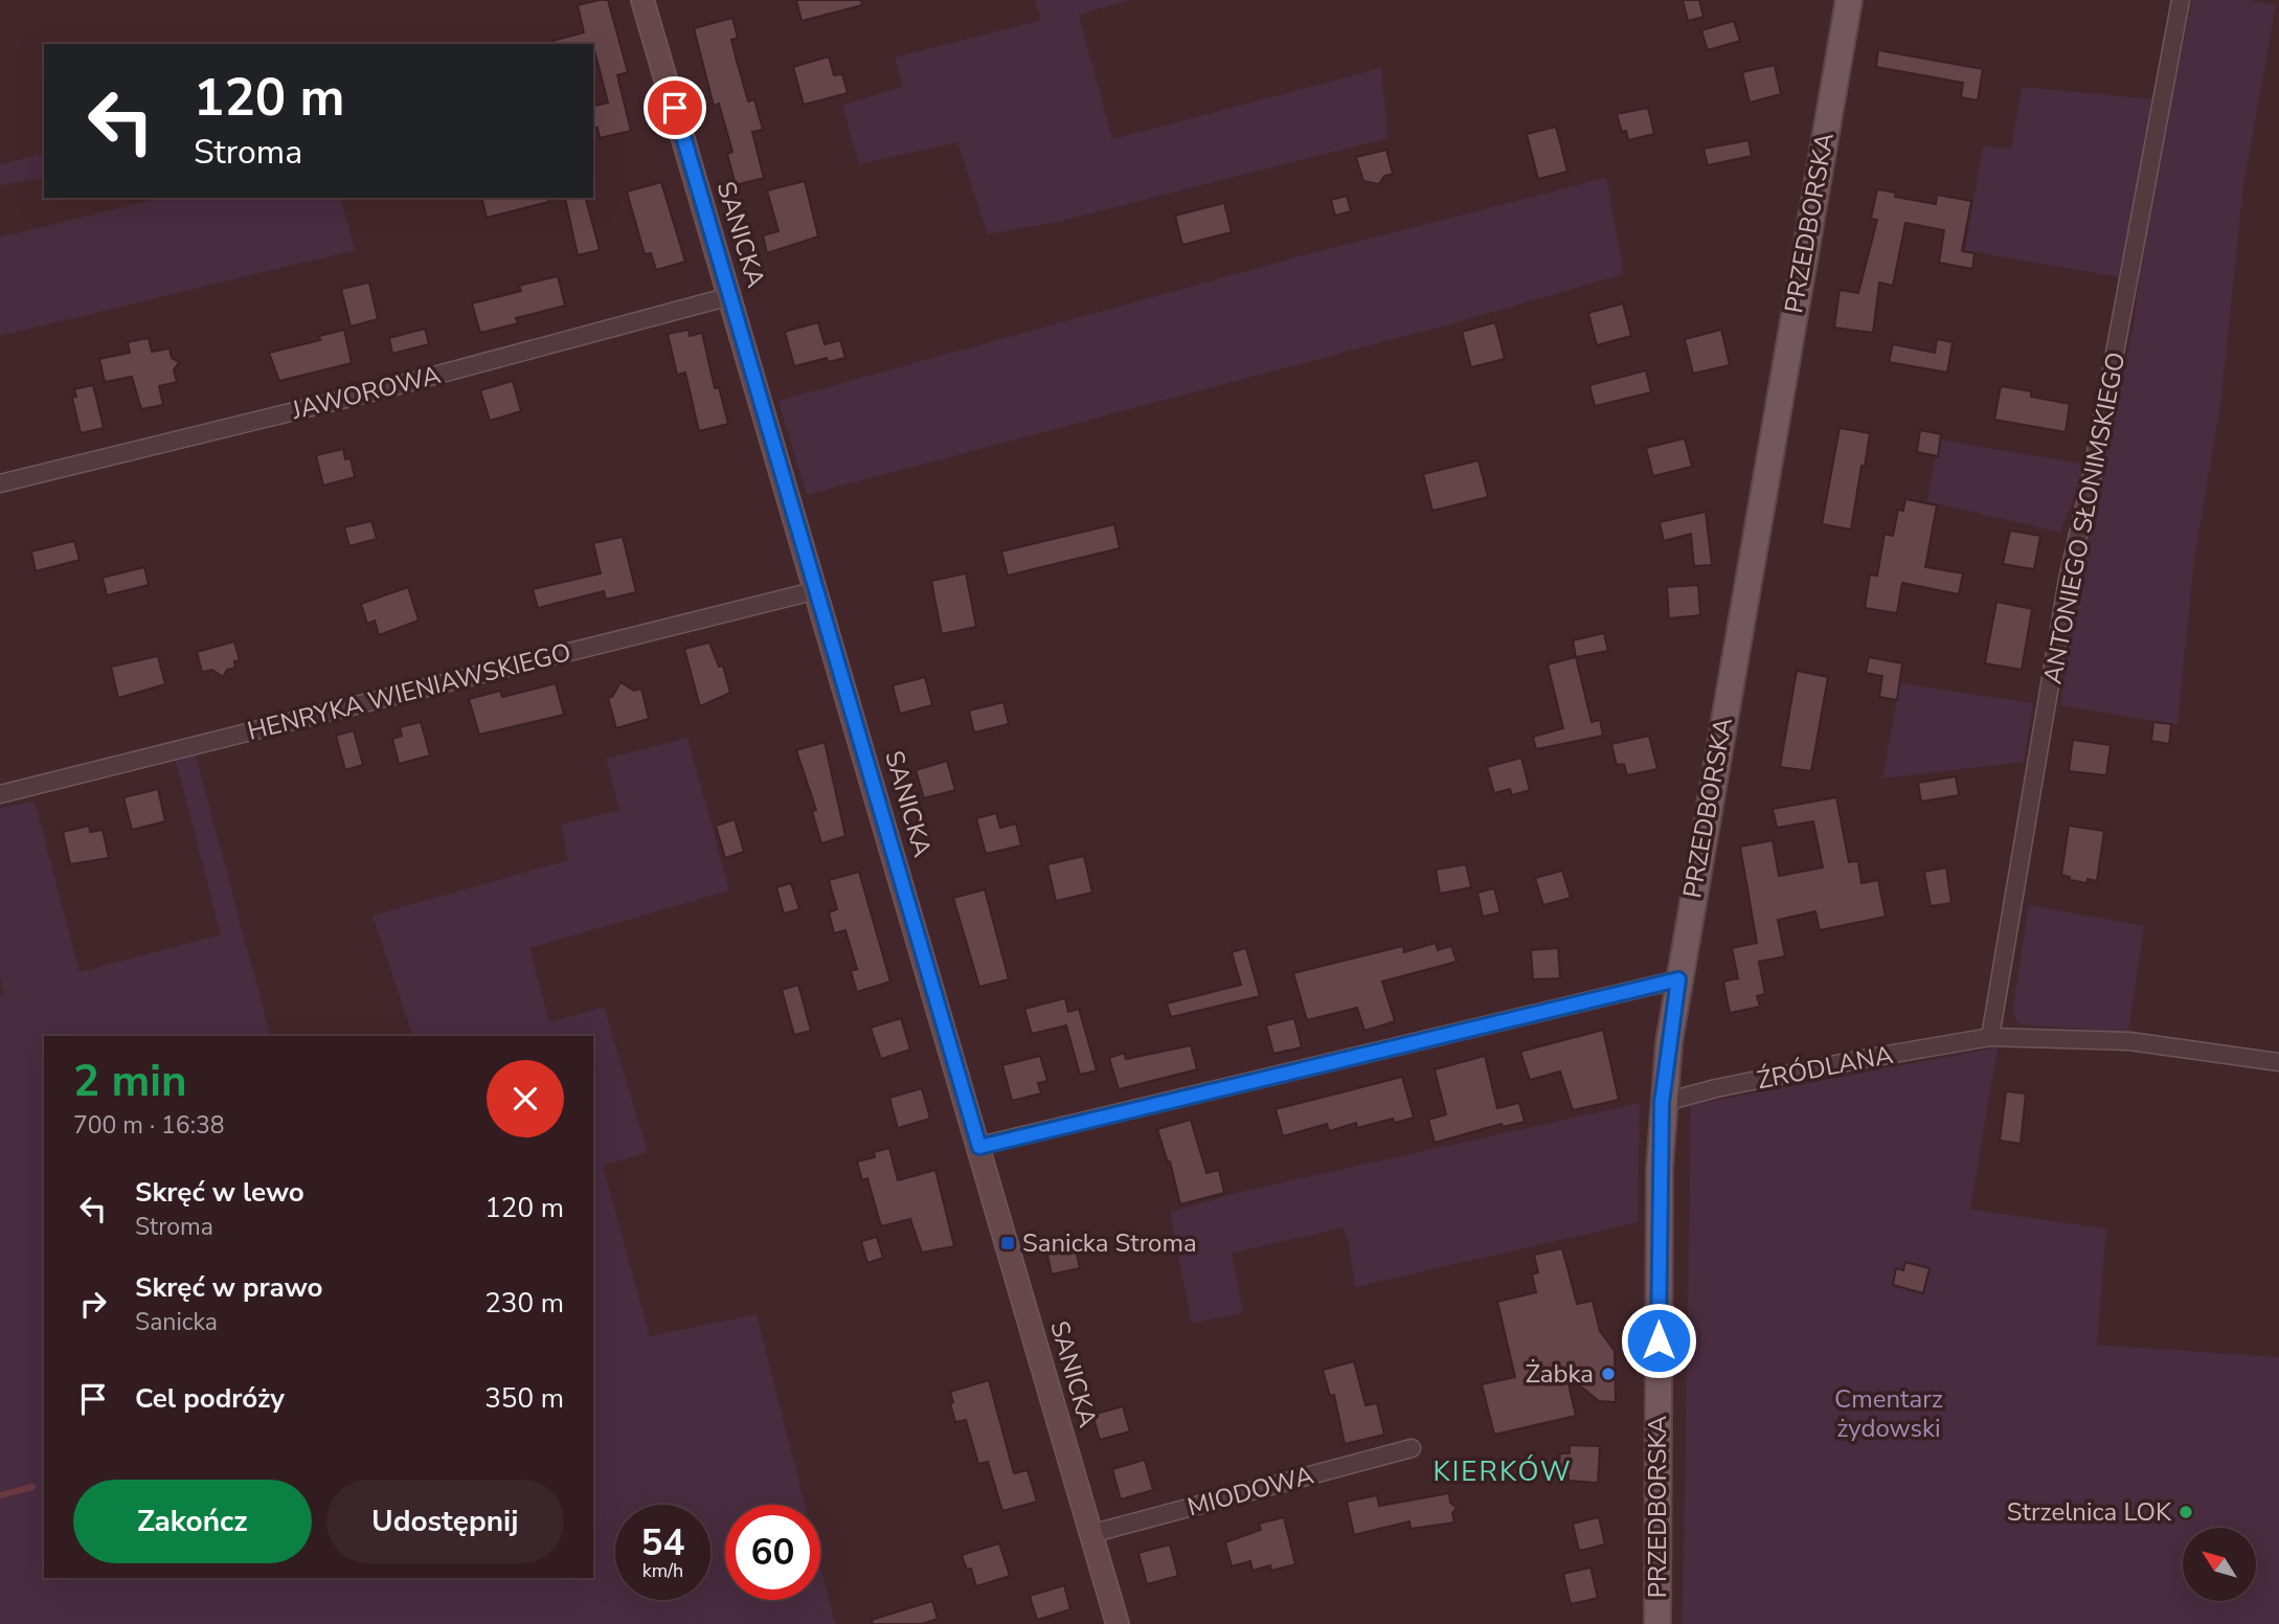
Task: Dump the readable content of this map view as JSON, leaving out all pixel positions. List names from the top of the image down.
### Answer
{
  "streets": {
    "main road": ["PRZEDBORSKA"],
    "street": [
      "SANICKA",
      "JAWOROWA",
      "ANTONIEGO SŁONIMSKIEGO",
      "HENRYKA WIENIAWSKIEGO",
      "ŹRÓDLANA",
      "MIODOWA"
    ]
  },
  "crossings": [
    ["PRZEDBORSKA", "ŹRÓDLANA"],
    ["SANICKA", "JAWOROWA"],
    ["SANICKA", "HENRYKA WIENIAWSKIEGO"],
    ["SANICKA", "MIODOWA"],
    ["ANTONIEGO SŁONIMSKIEGO", "ŹRÓDLANA"]
  ],
  "districts": ["KIERKÓW"],
  "parks": ["Cmentarz żydowski"],
  "places": {
    "transit": ["Sanicka Stroma"],
    "other": ["Żabka", "Strzelnica LOK"]
  },
  "north": "top left",
  "page": {
    "turn": ["120 m", "Stroma"],
    "heading": ["2 min", "700 m · 16:38"],
    "list": [
      {
        "name": "Skręć w lewo",
        "note": "Stroma",
        "value": "120 m"
      },
      {
        "name": "Skręć w prawo",
        "note": "Sanicka",
        "value": "230 m"
      },
      {
        "name": "Cel podróży",
        "value": "350 m"
      }
    ],
    "buttons": ["Zakończ", "Udostępnij"],
    "speed": "54 km/h",
    "limit": "60"
  }
}
